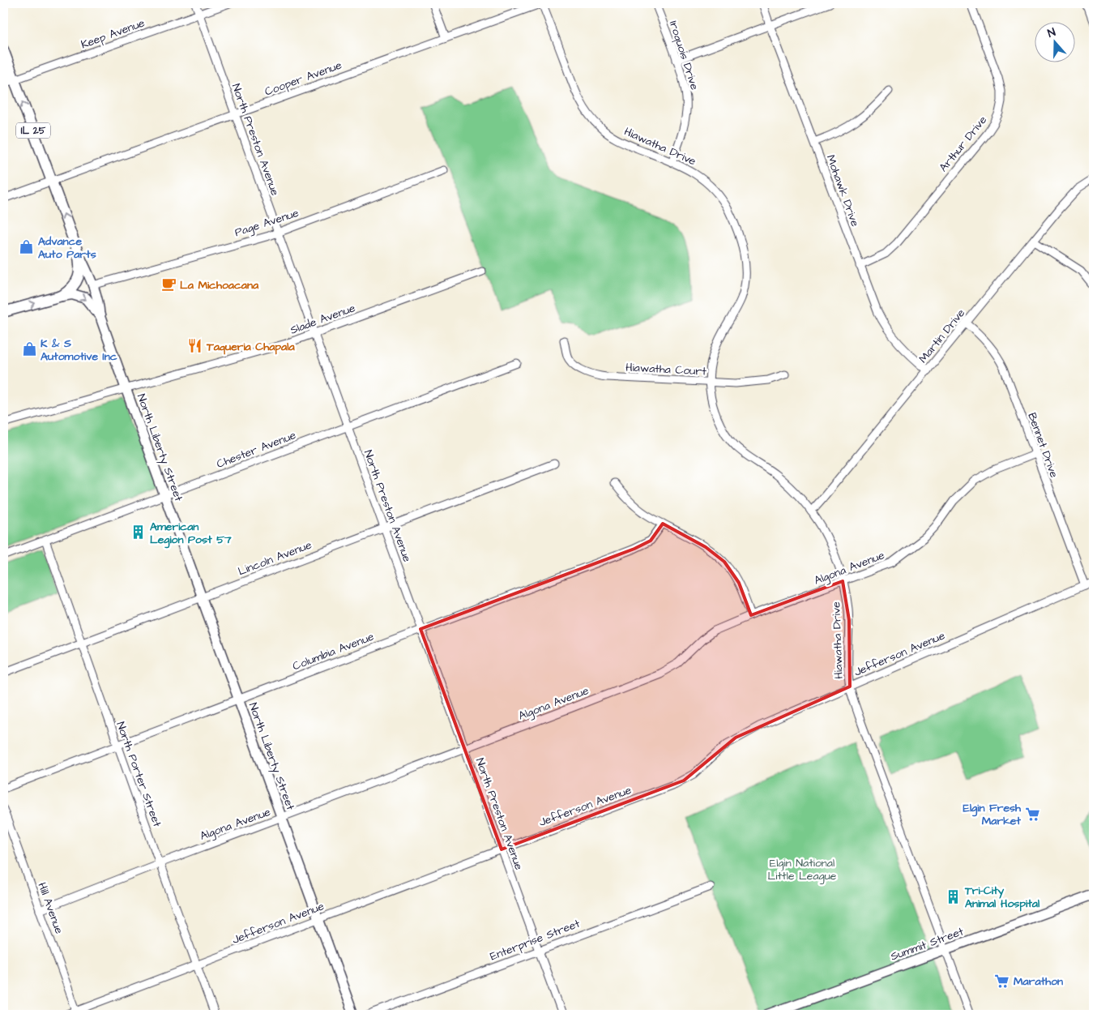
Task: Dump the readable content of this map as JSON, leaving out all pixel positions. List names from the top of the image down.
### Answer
{
  "streets": {
    "main road": ["IL 25", "North Liberty Street", "Summit Street"],
    "street": [
      "Keep Avenue",
      "Iroquois Drive",
      "Cooper Avenue",
      "North Preston Avenue",
      "Arthur Drive",
      "Hiawatha Drive",
      "Mohawk Drive",
      "Page Avenue",
      "Slade Avenue",
      "Martin Drive",
      "Hiawatha Court",
      "Bennet Drive",
      "Chester Avenue",
      "Lincoln Avenue",
      "Algona Avenue",
      "Columbia Avenue",
      "Jefferson Avenue",
      "North Porter Street",
      "Hill Avenue",
      "Enterprise Street"
    ]
  },
  "crossings": [
    ["Keep Avenue", "North Preston Avenue"],
    ["Keep Avenue", "North Liberty Street"],
    ["Iroquois Drive", "Hiawatha Drive"],
    ["Cooper Avenue", "North Preston Avenue"],
    ["Cooper Avenue", "Hiawatha Drive"],
    ["Cooper Avenue", "North Liberty Street"],
    ["North Preston Avenue", "Page Avenue"],
    ["North Preston Avenue", "Slade Avenue"],
    ["North Preston Avenue", "Chester Avenue"],
    ["North Preston Avenue", "Lincoln Avenue"],
    ["North Preston Avenue", "Algona Avenue"],
    ["North Preston Avenue", "Columbia Avenue"],
    ["North Preston Avenue", "Jefferson Avenue"],
    ["North Preston Avenue", "Enterprise Street"],
    ["Arthur Drive", "Mohawk Drive"],
    ["Hiawatha Drive", "Martin Drive"],
    ["Hiawatha Drive", "Hiawatha Court"],
    ["Hiawatha Drive", "Algona Avenue"],
    ["Hiawatha Drive", "Jefferson Avenue"],
    ["Hiawatha Drive", "Summit Street"],
    ["Mohawk Drive", "Martin Drive"],
    ["Page Avenue", "North Liberty Street"],
    ["Slade Avenue", "North Liberty Street"],
    ["Martin Drive", "Bennet Drive"],
    ["Bennet Drive", "Algona Avenue"],
    ["Bennet Drive", "Jefferson Avenue"],
    ["North Liberty Street", "Chester Avenue"],
    ["North Liberty Street", "Lincoln Avenue"],
    ["North Liberty Street", "Algona Avenue"],
    ["North Liberty Street", "Columbia Avenue"],
    ["North Liberty Street", "Jefferson Avenue"],
    ["Chester Avenue", "North Porter Street"],
    ["Lincoln Avenue", "North Porter Street"],
    ["Algona Avenue", "North Porter Street"],
    ["Algona Avenue", "Hill Avenue"],
    ["Columbia Avenue", "North Porter Street"],
    ["Jefferson Avenue", "North Porter Street"],
    ["Jefferson Avenue", "Hill Avenue"]
  ],
  "parks": ["Elgin National Little League"],
  "places": {
    "shop": ["Advance Auto Parts", "K & S Automotive Inc"],
    "cafe": ["La Michoacana"],
    "restaurant": ["Taqueria Chapala"],
    "building": ["American Legion Post 57", "Tri-City Animal Hospital"],
    "supermarket": ["Elgin Fresh Market", "Marathon"]
  },
  "north": "top"
}
